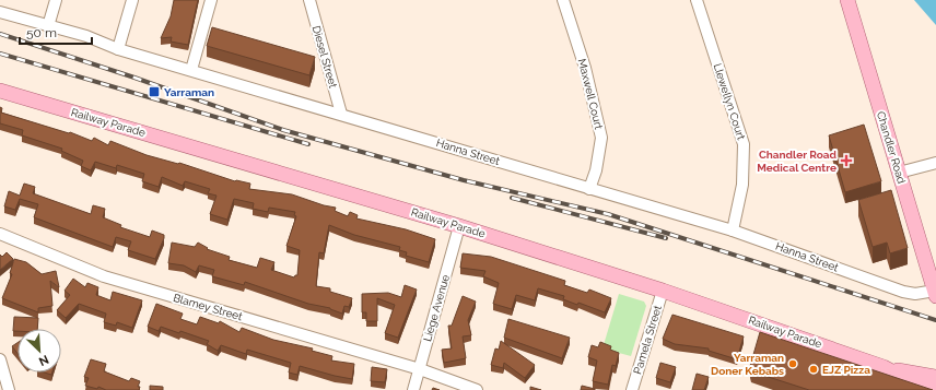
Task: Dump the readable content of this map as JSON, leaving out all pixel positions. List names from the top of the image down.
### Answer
{
  "streets": {
    "main road": ["Railway Parade", "Chandler Road"],
    "street": [
      "Diesel Street",
      "Maxwell Court",
      "Llewellyn Court",
      "Hanna Street",
      "Blamey Street",
      "Liege Avenue",
      "Pamela Street"
    ]
  },
  "crossings": [
    ["Diesel Street", "Hanna Street"],
    ["Maxwell Court", "Hanna Street"],
    ["Llewellyn Court", "Hanna Street"],
    ["Railway Parade", "Liege Avenue"],
    ["Railway Parade", "Pamela Street"],
    ["Chandler Road", "Hanna Street"],
    ["Blamey Street", "Liege Avenue"]
  ],
  "places": {
    "transit": ["Yarraman"],
    "health": ["Chandler Road Medical Centre"],
    "other": ["Yarraman Doner Kebabs", "EJZ Pizza"]
  },
  "scale_bar": "50 m",
  "north": "bottom right"
}
